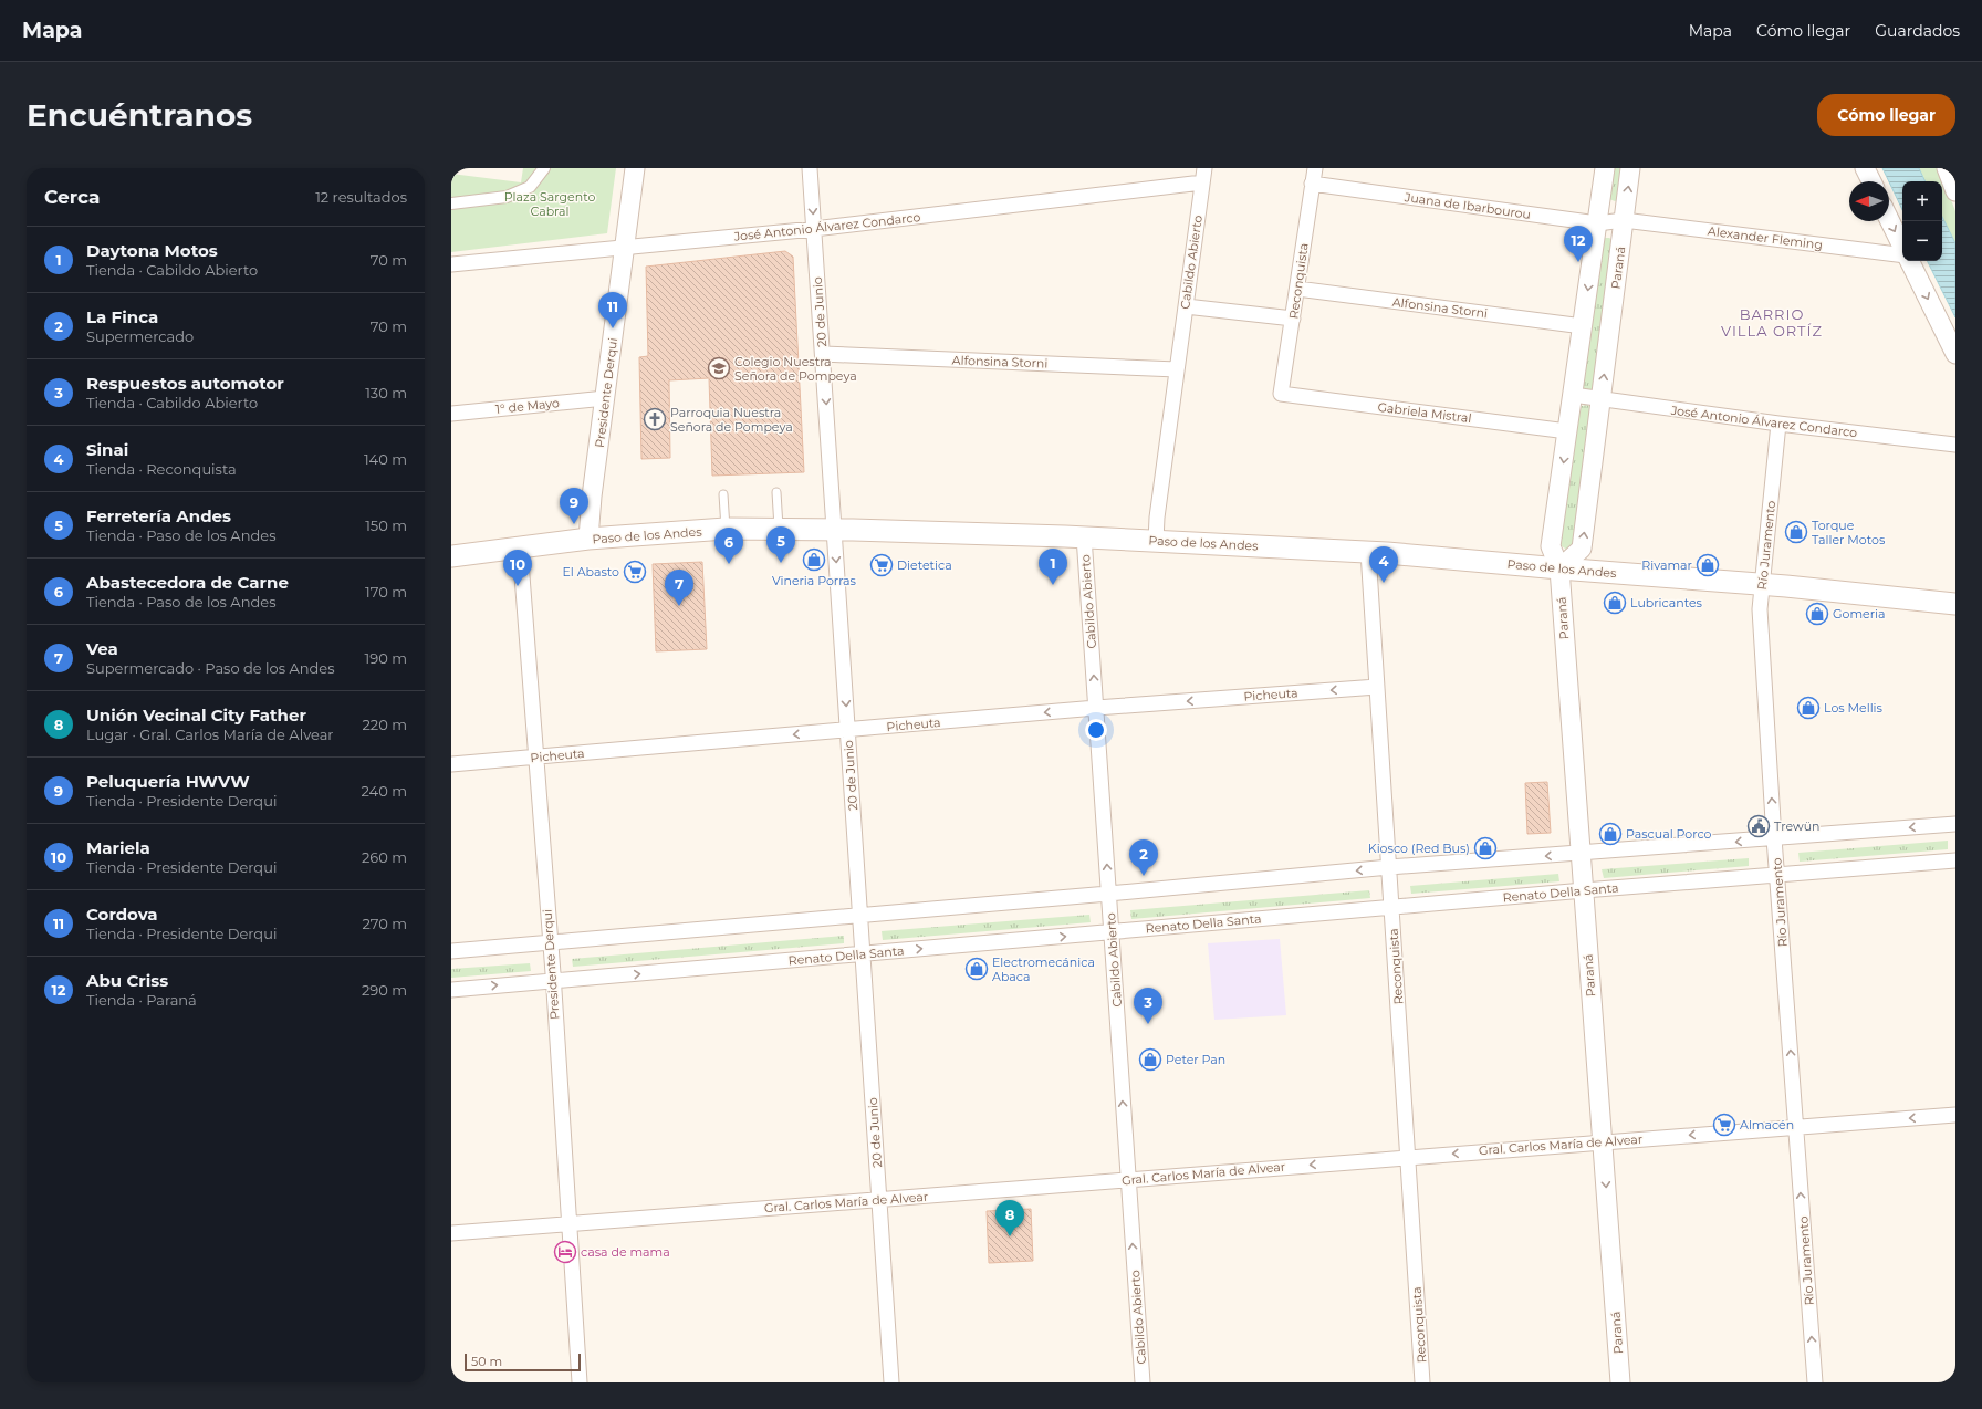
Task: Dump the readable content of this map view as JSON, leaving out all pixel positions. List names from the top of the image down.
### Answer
{
  "streets": {
    "main road": ["Paso de los Andes"],
    "street": [
      "Juana de Ibarbourou",
      "José Antonio Álvarez Condarco",
      "Alexander Fleming",
      "Cabildo Abierto",
      "Paraná",
      "Reconquista",
      "Alfonsina Storni",
      "20 de Junio",
      "Presidente Derqui",
      "1° de Mayo",
      "Gabriela Mistral",
      "Río Juramento",
      "Picheuta",
      "Renato Della Santa",
      "Gral. Carlos María de Alvear"
    ]
  },
  "crossings": [
    ["Juana de Ibarbourou", "Alexander Fleming"],
    ["Juana de Ibarbourou", "Paraná"],
    ["Juana de Ibarbourou", "Reconquista"],
    ["José Antonio Álvarez Condarco", "Cabildo Abierto"],
    ["José Antonio Álvarez Condarco", "Paraná"],
    ["José Antonio Álvarez Condarco", "20 de Junio"],
    ["José Antonio Álvarez Condarco", "Presidente Derqui"],
    ["José Antonio Álvarez Condarco", "Río Juramento"],
    ["Alexander Fleming", "Paraná"],
    ["Cabildo Abierto", "Alfonsina Storni"],
    ["Cabildo Abierto", "Paso de los Andes"],
    ["Cabildo Abierto", "Picheuta"],
    ["Cabildo Abierto", "Renato Della Santa"],
    ["Cabildo Abierto", "Gral. Carlos María de Alvear"],
    ["Paraná", "Alfonsina Storni"],
    ["Paraná", "Gabriela Mistral"],
    ["Paraná", "Paso de los Andes"],
    ["Paraná", "Renato Della Santa"],
    ["Paraná", "Gral. Carlos María de Alvear"],
    ["Reconquista", "Alfonsina Storni"],
    ["Reconquista", "Gabriela Mistral"],
    ["Reconquista", "Paso de los Andes"],
    ["Reconquista", "Picheuta"],
    ["Reconquista", "Renato Della Santa"],
    ["Reconquista", "Gral. Carlos María de Alvear"],
    ["Alfonsina Storni", "20 de Junio"],
    ["20 de Junio", "Paso de los Andes"],
    ["20 de Junio", "Picheuta"],
    ["20 de Junio", "Renato Della Santa"],
    ["20 de Junio", "Gral. Carlos María de Alvear"],
    ["Presidente Derqui", "1° de Mayo"],
    ["Presidente Derqui", "Paso de los Andes"],
    ["Presidente Derqui", "Picheuta"],
    ["Presidente Derqui", "Renato Della Santa"],
    ["Presidente Derqui", "Gral. Carlos María de Alvear"],
    ["Paso de los Andes", "Río Juramento"],
    ["Río Juramento", "Renato Della Santa"],
    ["Río Juramento", "Gral. Carlos María de Alvear"]
  ],
  "one_way": [
    "Cabildo Abierto",
    "20 de Junio",
    "Río Juramento",
    "Picheuta",
    "Gral. Carlos María de Alvear"
  ],
  "districts": ["BARRIO VILLA ORTÍZ"],
  "parks": ["Plaza Sargento Cabral"],
  "places": {
    "school or university": ["Colegio Nuestra Señora de Pompeya"],
    "church": ["Parroquia Nuestra Señora de Pompeya"],
    "shop": [
      "Torque Taller Motos",
      "Vineria Porras",
      "Rivamar",
      "Lubricantes",
      "Gomeria",
      "Los Mellis",
      "Pascual Porco",
      "Kiosco (Red Bus)",
      "Electromecánica Abaca",
      "Peter Pan"
    ],
    "supermarket": ["Dietetica", "El Abasto", "Almacén"],
    "public building": ["Trewün"],
    "hotel": ["casa de mama"]
  },
  "scale_bar": "50 m",
  "north": "left",
  "page": {
    "header": "Mapa",
    "nav": ["Mapa", "Cómo llegar", "Guardados"],
    "buttons": "Cómo llegar",
    "title": "Encuéntranos",
    "heading": ["Cerca", "12 resultados"],
    "map_buttons": ["+", "−"],
    "list": [
      {
        "mark": "1",
        "name": "Daytona Motos",
        "note": "Tienda · Cabildo Abierto",
        "value": "70 m"
      },
      {
        "mark": "2",
        "name": "La Finca",
        "note": "Supermercado",
        "value": "70 m"
      },
      {
        "mark": "3",
        "name": "Respuestos automotor",
        "note": "Tienda · Cabildo Abierto",
        "value": "130 m"
      },
      {
        "mark": "4",
        "name": "Sinai",
        "note": "Tienda · Reconquista",
        "value": "140 m"
      },
      {
        "mark": "5",
        "name": "Ferretería Andes",
        "note": "Tienda · Paso de los Andes",
        "value": "150 m"
      },
      {
        "mark": "6",
        "name": "Abastecedora de Carne",
        "note": "Tienda · Paso de los Andes",
        "value": "170 m"
      },
      {
        "mark": "7",
        "name": "Vea",
        "note": "Supermercado · Paso de los Andes",
        "value": "190 m"
      },
      {
        "mark": "8",
        "name": "Unión Vecinal City Father",
        "note": "Lugar · Gral. Carlos María de Alvear",
        "value": "220 m"
      },
      {
        "mark": "9",
        "name": "Peluquería HWVW",
        "note": "Tienda · Presidente Derqui",
        "value": "240 m"
      },
      {
        "mark": "10",
        "name": "Mariela",
        "note": "Tienda · Presidente Derqui",
        "value": "260 m"
      },
      {
        "mark": "11",
        "name": "Cordova",
        "note": "Tienda · Presidente Derqui",
        "value": "270 m"
      },
      {
        "mark": "12",
        "name": "Abu Criss",
        "note": "Tienda · Paraná",
        "value": "290 m"
      }
    ],
    "pins": [
      "12",
      "11",
      "9",
      "5",
      "6",
      "4",
      "1",
      "10",
      "7",
      "2",
      "3",
      "8"
    ],
    "scale": "50 m"
  }
}
